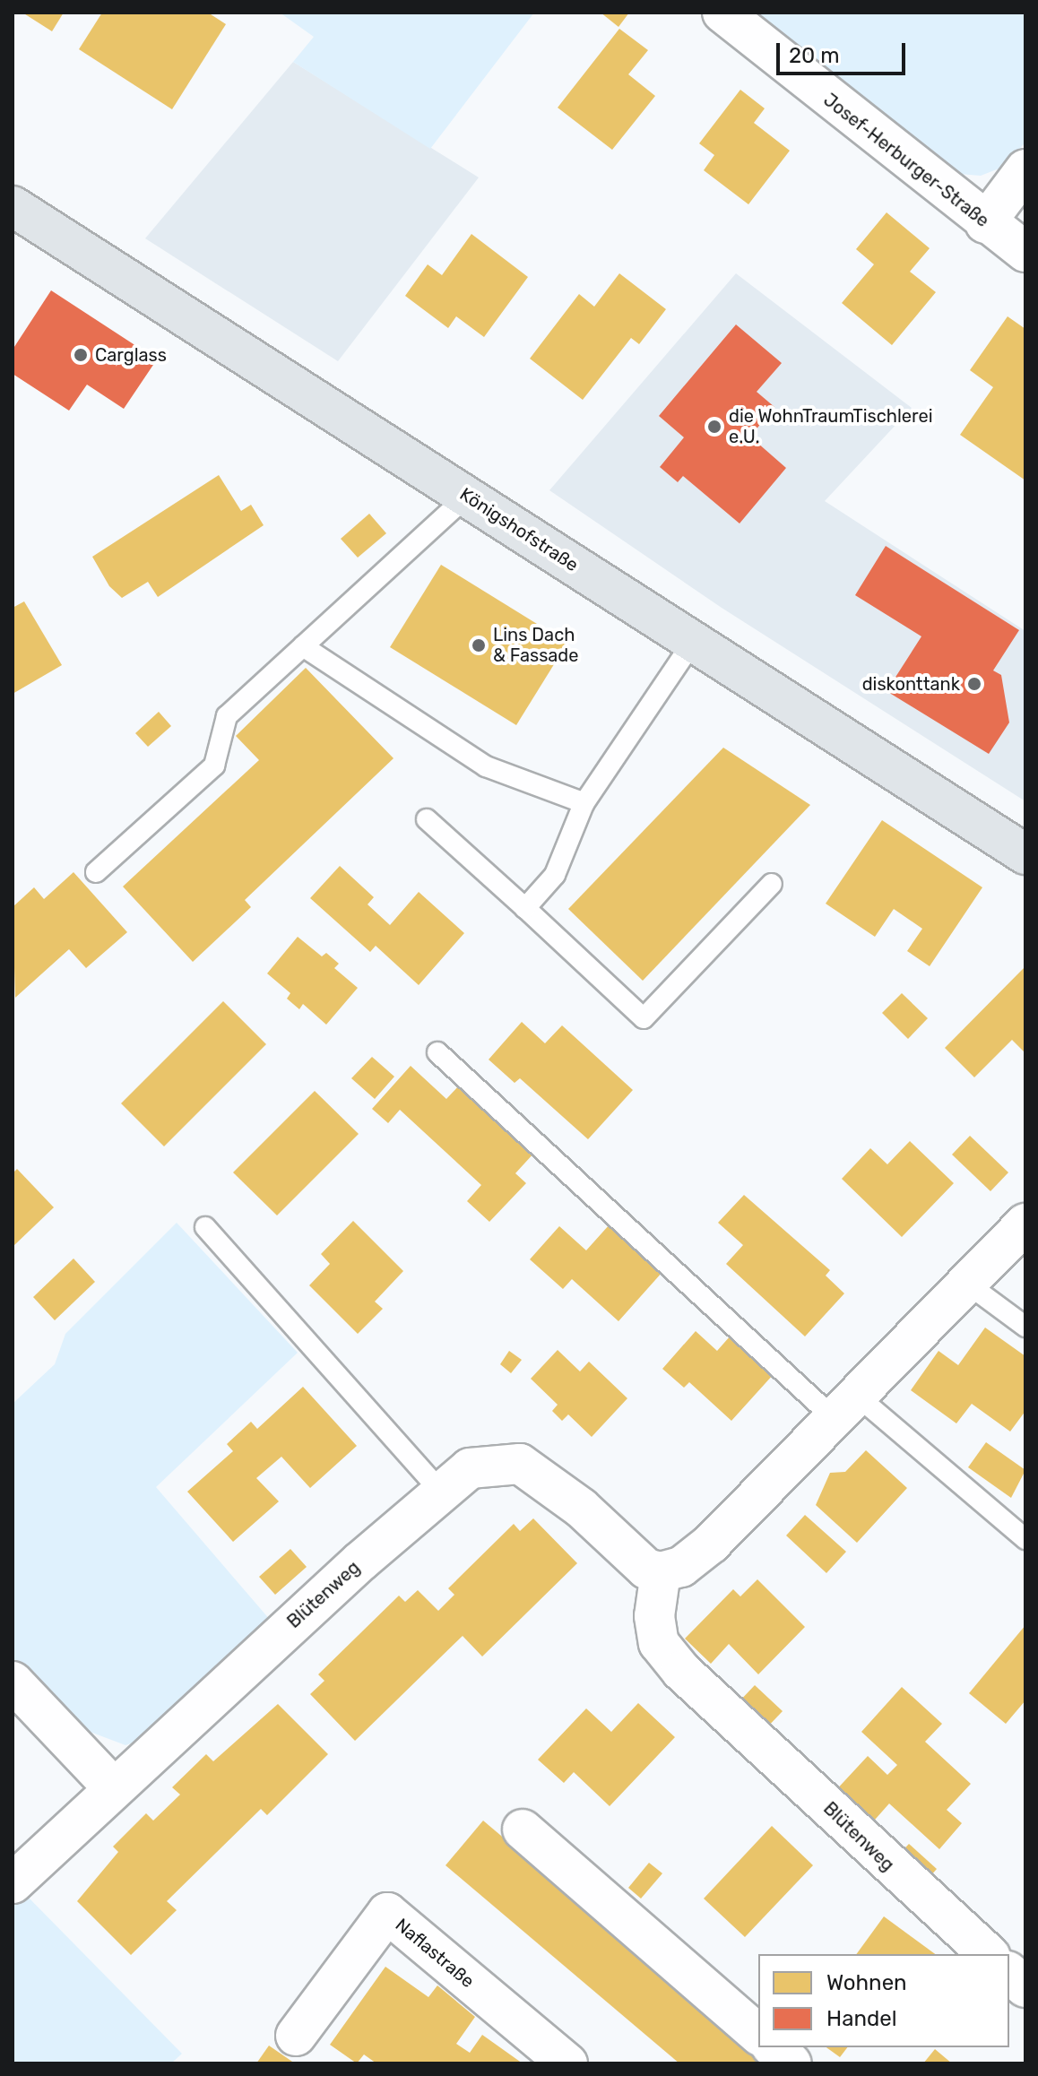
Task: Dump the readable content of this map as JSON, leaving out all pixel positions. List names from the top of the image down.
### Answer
{
  "streets": {
    "main road": ["Königshofstraße"],
    "street": ["Josef-Herburger-Straße", "Blütenweg", "Naflastraße"]
  },
  "places": [
    "Carglass",
    "die WohnTraumTischlerei e.U.",
    "Lins Dach & Fassade",
    "diskonttank"
  ],
  "legend": ["Wohnen", "Handel"],
  "scale_bar": "20 m"
}
